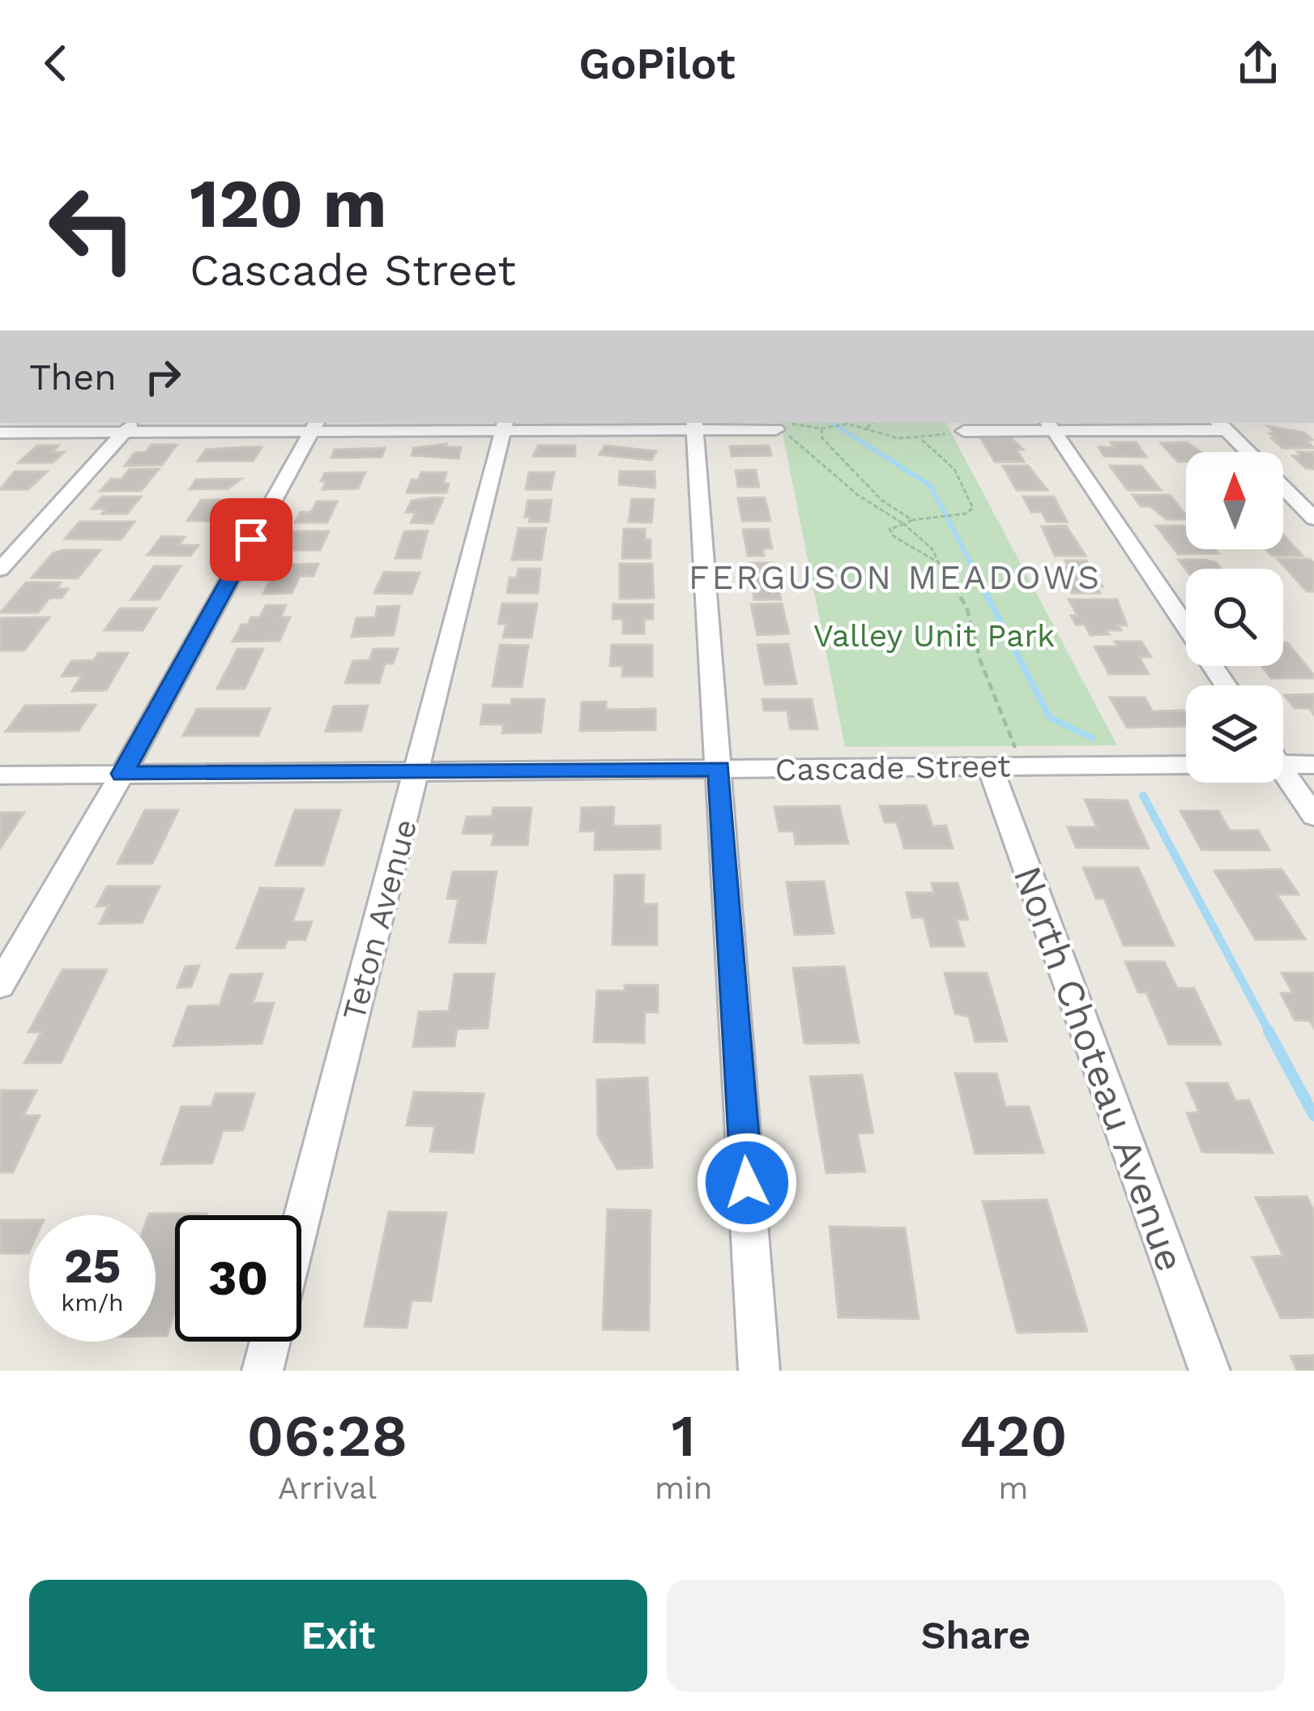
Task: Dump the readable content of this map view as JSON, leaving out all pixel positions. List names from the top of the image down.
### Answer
{
  "streets": {
    "street": ["Cascade Street", "Teton Avenue", "North Choteau Avenue"]
  },
  "crossings": [
    ["Cascade Street", "Teton Avenue"],
    ["Cascade Street", "North Choteau Avenue"]
  ],
  "districts": ["FERGUSON MEADOWS"],
  "parks": ["Valley Unit Park"],
  "north": "top",
  "page": {
    "header": "GoPilot",
    "turn": ["120 m", "Cascade Street"],
    "then": "Then",
    "speed": "25 km/h",
    "limit": "30",
    "eta": [
      "06:28",
      "Arrival",
      "1",
      "min",
      "420",
      "m"
    ],
    "buttons": ["Exit", "Share"]
  }
}
